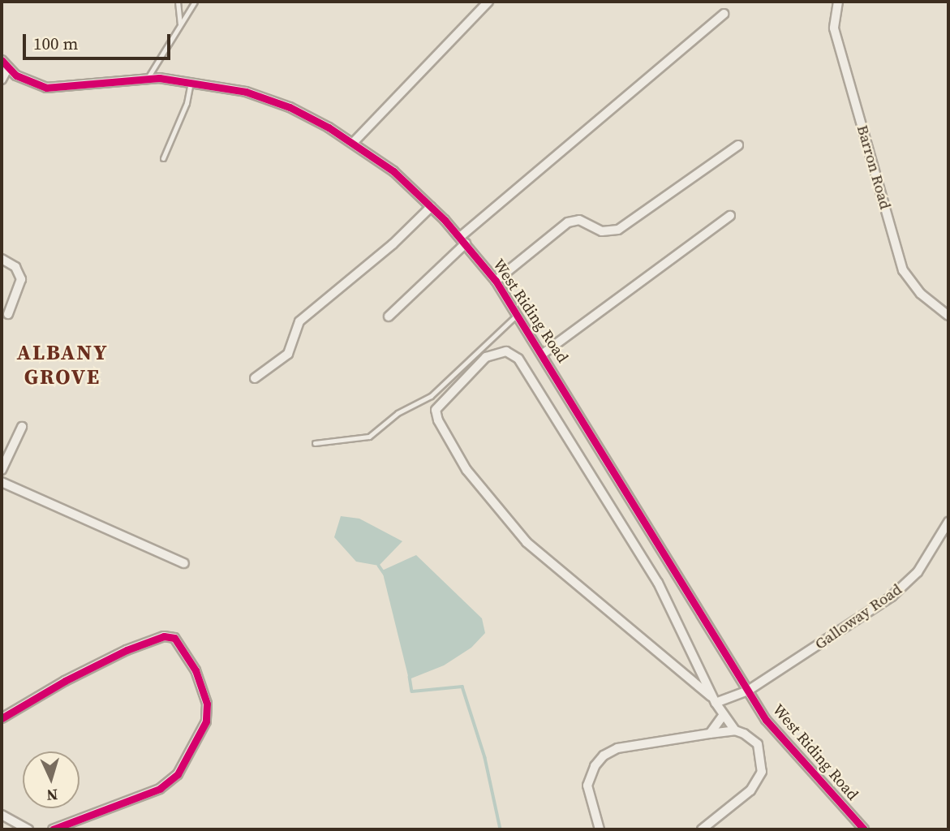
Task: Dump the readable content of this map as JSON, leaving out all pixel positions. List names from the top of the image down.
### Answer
{
  "streets": {
    "street": ["Barron Road", "West Riding Road", "Galloway Road"]
  },
  "crossings": [
    ["West Riding Road", "Galloway Road"]
  ],
  "districts": ["ALBANY GROVE"],
  "scale_bar": "100 m",
  "north": "bottom"
}
